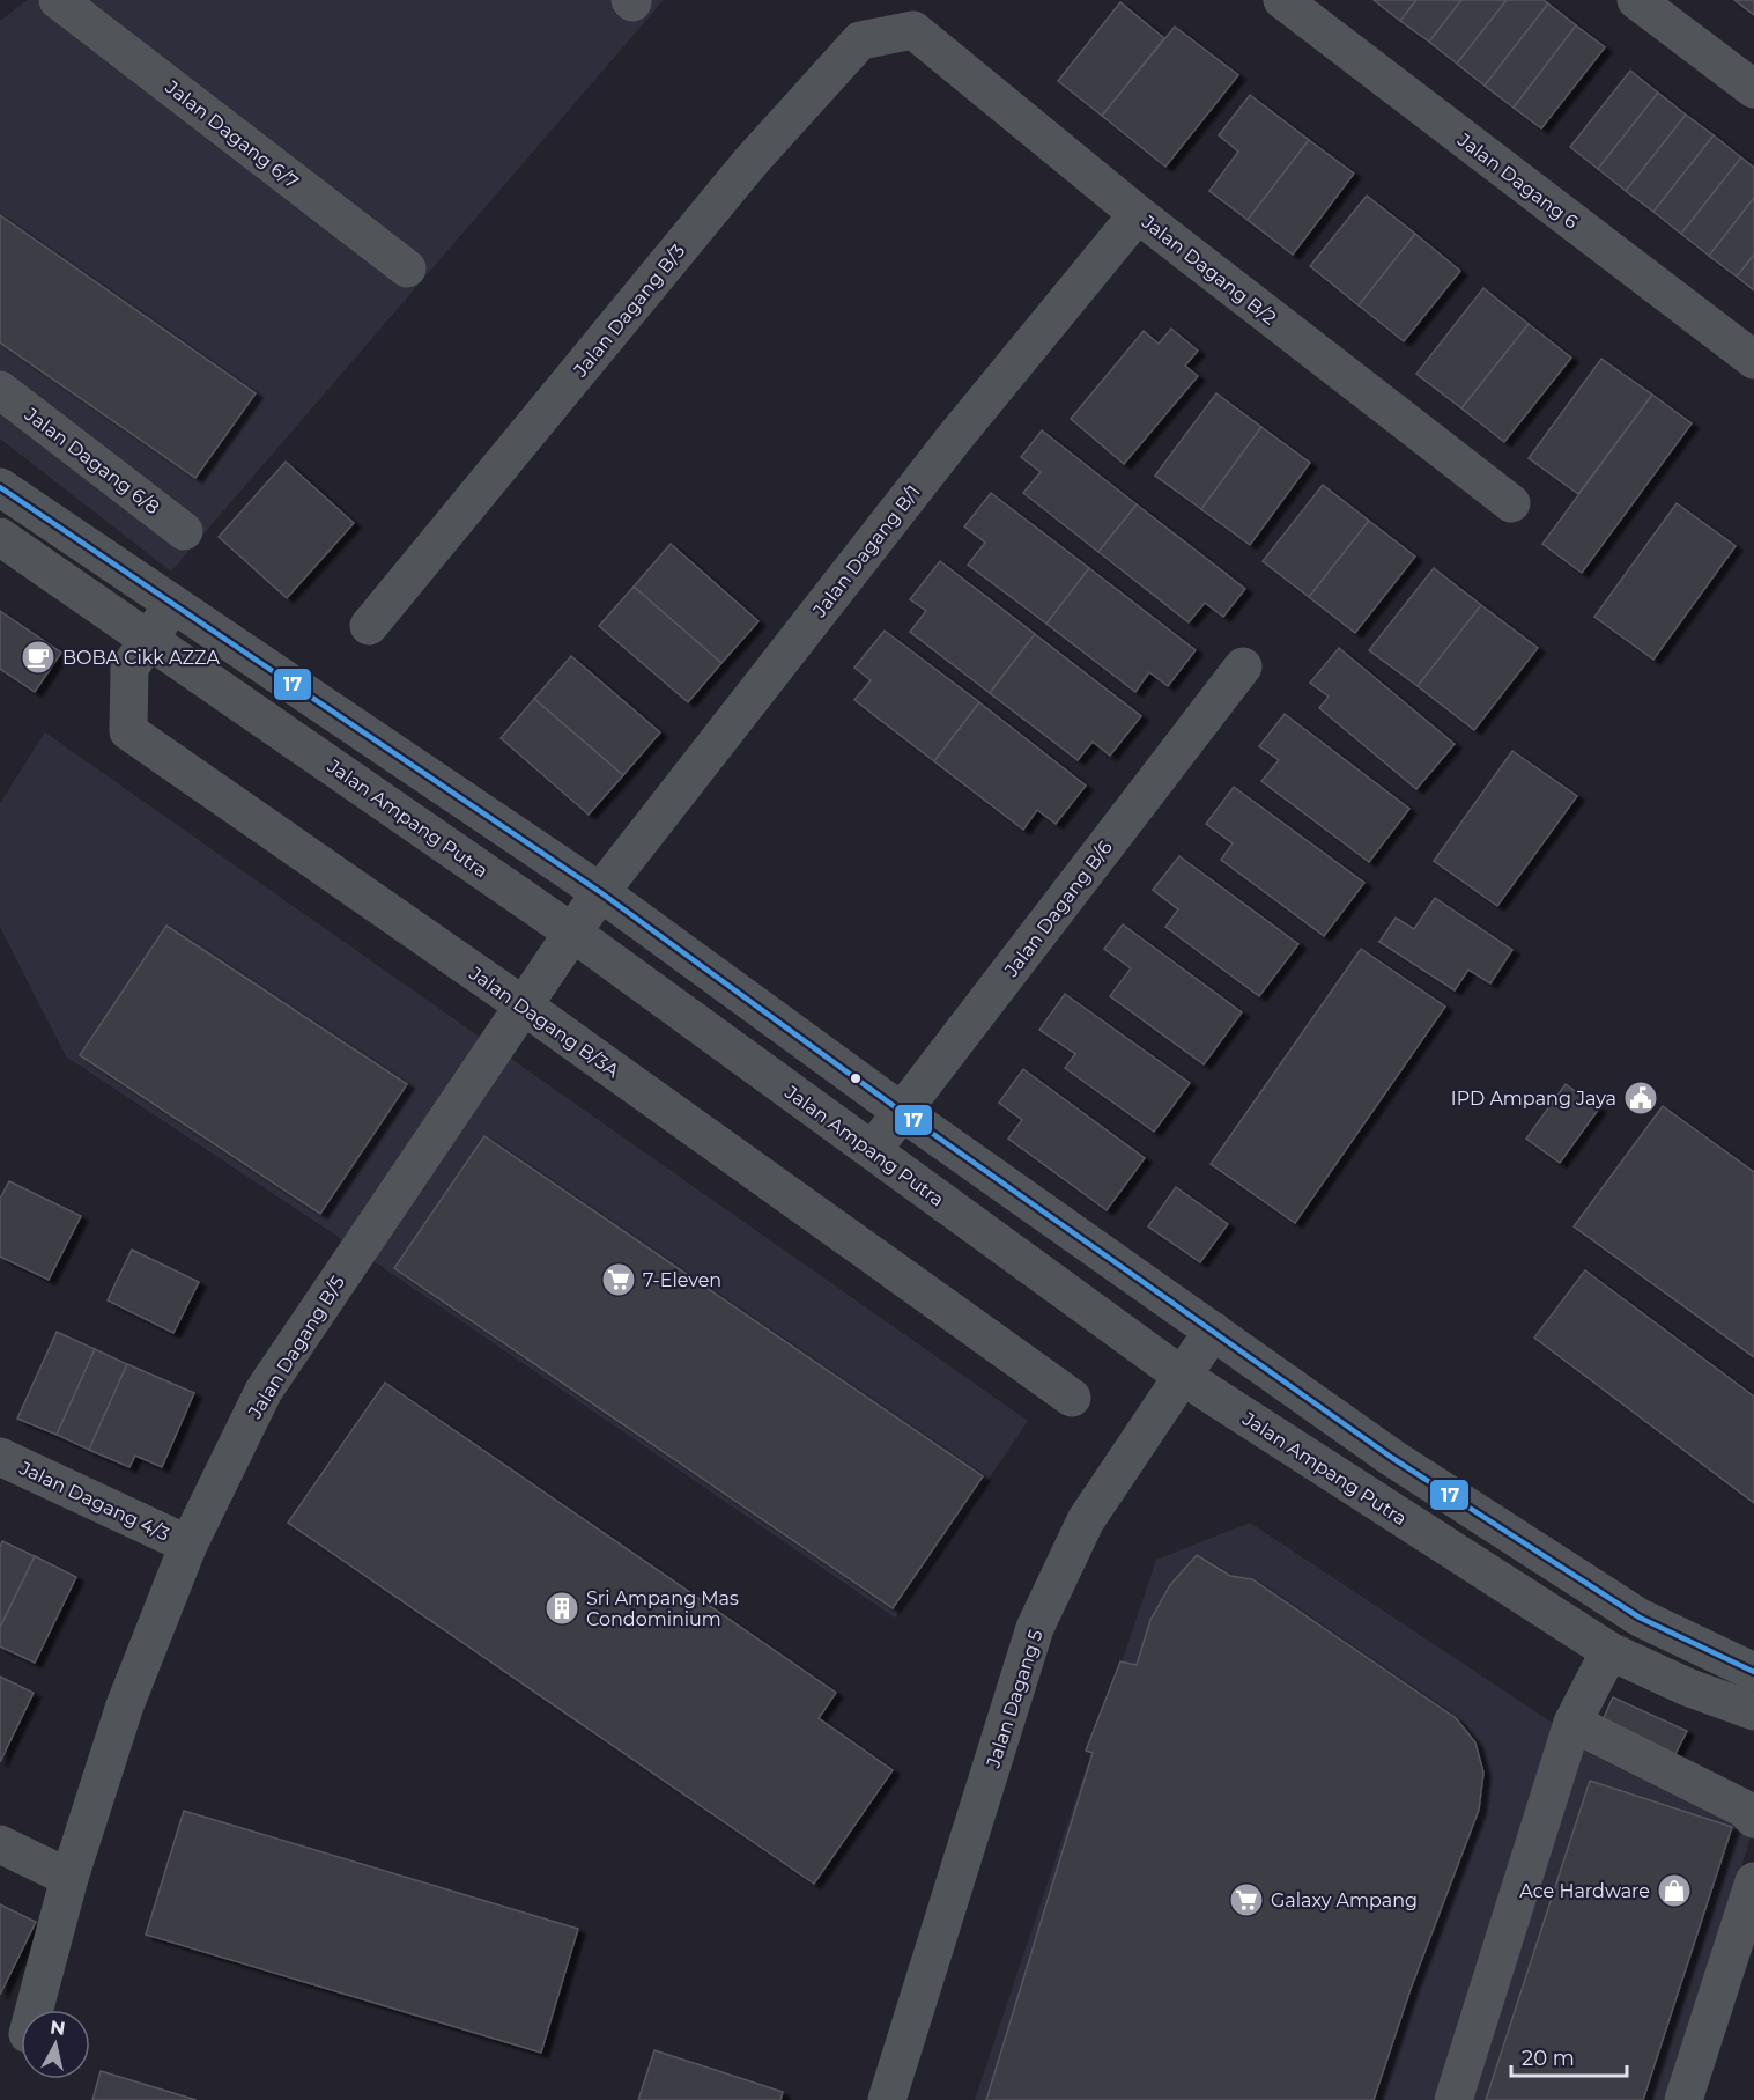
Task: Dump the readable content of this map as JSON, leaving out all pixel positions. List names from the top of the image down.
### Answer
{
  "streets": {
    "street": [
      "Jalan Dagang 6/7",
      "Jalan Dagang 6",
      "Jalan Dagang B/2",
      "Jalan Dagang B/3",
      "Jalan Dagang 6/8",
      "Jalan Dagang B/1",
      "Jalan Ampang Putra",
      "Jalan Dagang B/6",
      "Jalan Dagang B/3A",
      "Jalan Dagang B/5",
      "Jalan Dagang 4/3",
      "Jalan Dagang 5"
    ]
  },
  "crossings": [
    ["Jalan Dagang B/2", "Jalan Dagang B/3"],
    ["Jalan Dagang B/2", "Jalan Dagang B/1"],
    ["Jalan Dagang B/1", "Jalan Ampang Putra"],
    ["Jalan Dagang B/1", "Jalan Dagang B/5"],
    ["Jalan Ampang Putra", "Jalan Dagang B/6"],
    ["Jalan Ampang Putra", "Jalan Dagang B/3A"],
    ["Jalan Ampang Putra", "Jalan Dagang B/5"],
    ["Jalan Ampang Putra", "Jalan Dagang 5"],
    ["Jalan Dagang B/3A", "Jalan Dagang B/5"],
    ["Jalan Dagang B/5", "Jalan Dagang 4/3"]
  ],
  "places": {
    "cafe": ["BOBA Cikk AZZA"],
    "public building": ["IPD Ampang Jaya"],
    "supermarket": ["7-Eleven", "Galaxy Ampang"],
    "building": ["Sri Ampang Mas Condominium"],
    "shop": ["Ace Hardware"]
  },
  "lines": ["transit line 17"],
  "scale_bar": "20 m",
  "north": "top"
}
